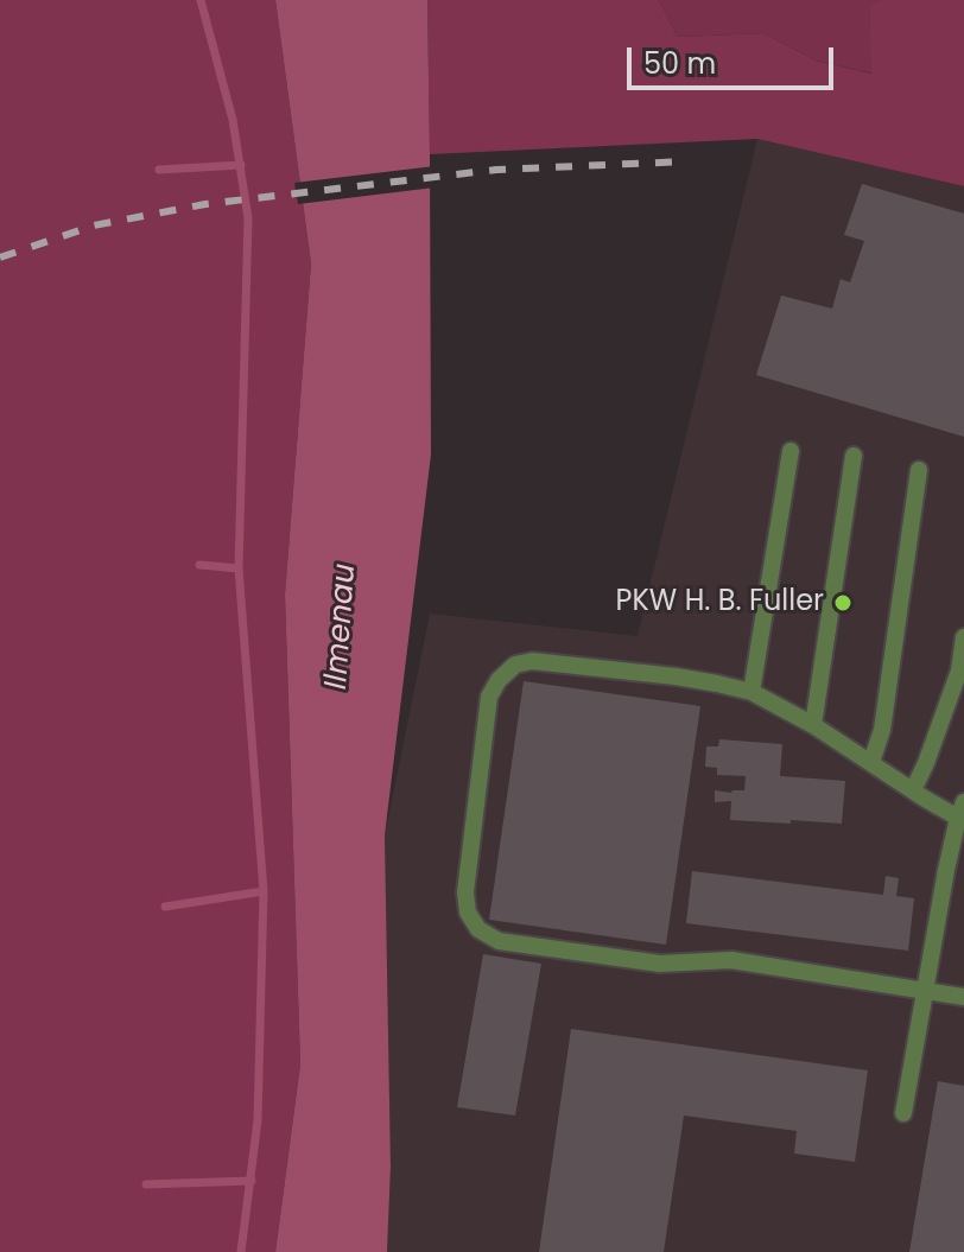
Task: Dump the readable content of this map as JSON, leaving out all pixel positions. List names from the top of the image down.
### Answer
{
  "water": ["Ilmenau"],
  "places": ["PKW H. B. Fuller"],
  "scale_bar": "50 m"
}
